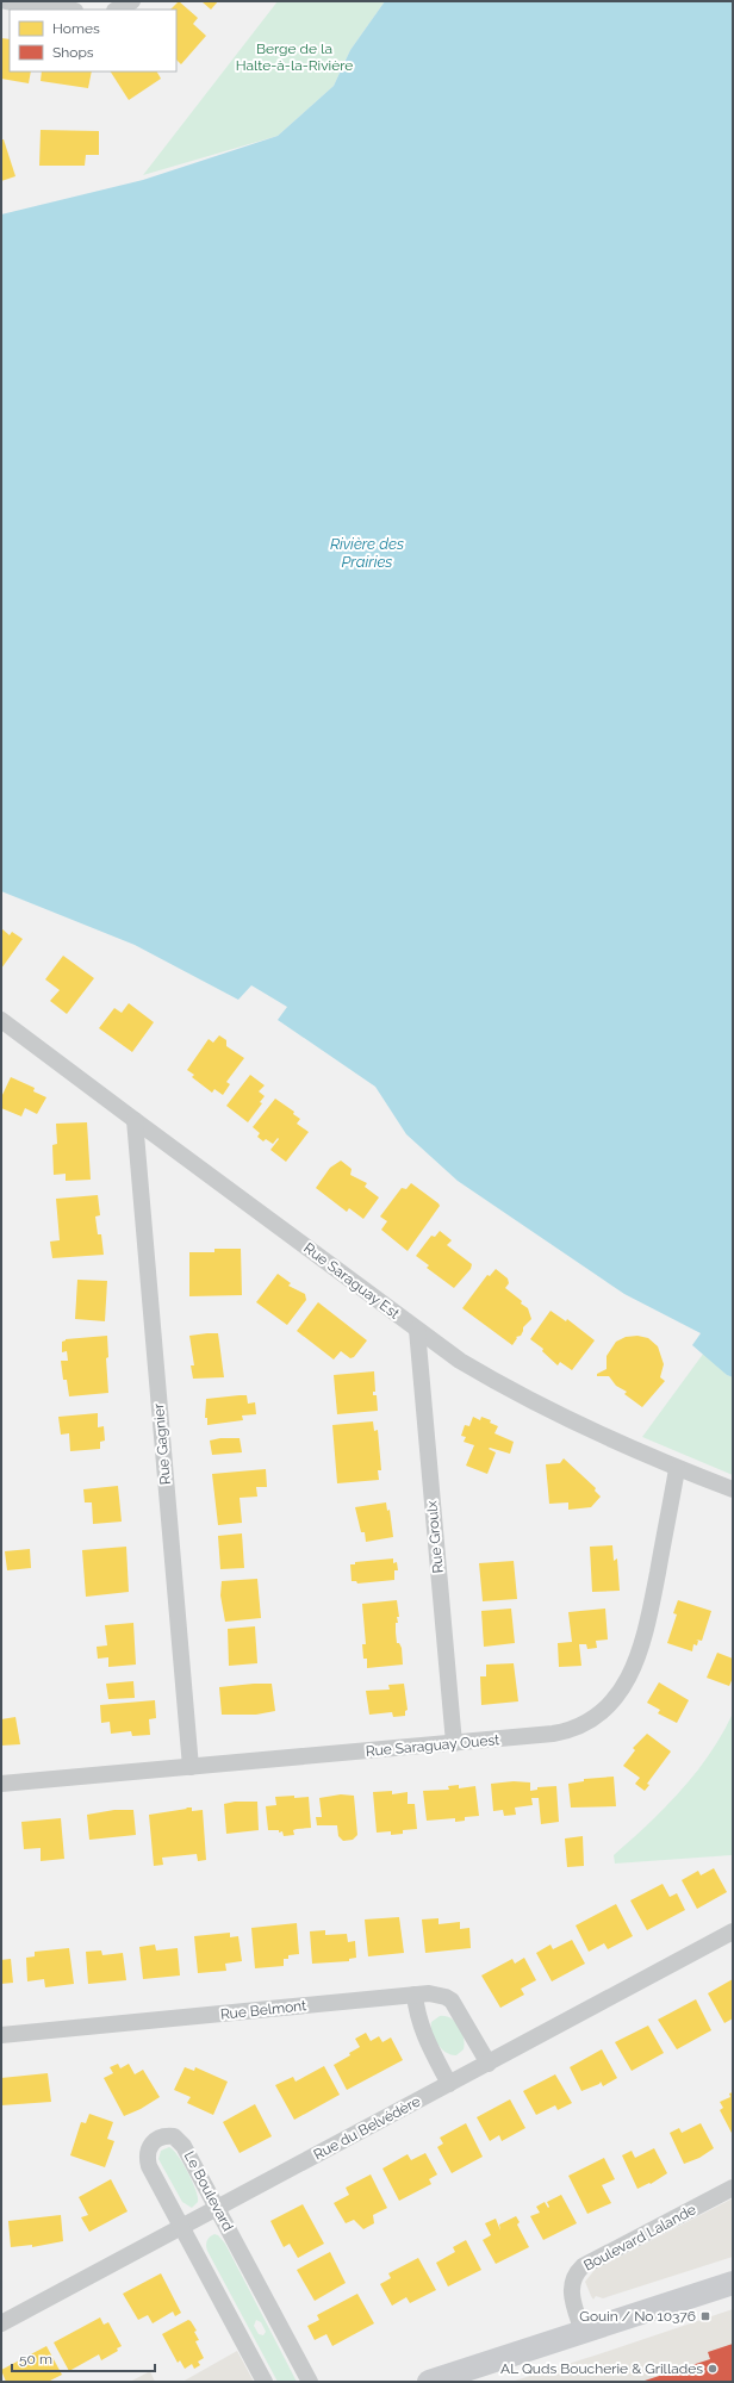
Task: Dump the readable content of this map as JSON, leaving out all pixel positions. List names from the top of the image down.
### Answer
{
  "streets": {
    "street": [
      "Rue Saraguay Est",
      "Rue Gagnier",
      "Rue Groulx",
      "Rue Saraguay Ouest",
      "Rue Belmont",
      "Rue du Belvédère",
      "Le Boulevard",
      "Boulevard Lalande"
    ]
  },
  "crossings": [
    ["Rue Saraguay Est", "Rue Gagnier"],
    ["Rue Saraguay Est", "Rue Groulx"],
    ["Rue Saraguay Est", "Rue Saraguay Ouest"],
    ["Rue Gagnier", "Rue Saraguay Ouest"],
    ["Rue Groulx", "Rue Saraguay Ouest"],
    ["Rue Belmont", "Rue du Belvédère"],
    ["Rue du Belvédère", "Le Boulevard"]
  ],
  "water": ["Rivière des Prairies"],
  "parks": ["Berge de la Halte-à-la-Rivière"],
  "places": {
    "transit": ["Gouin / No 10376"],
    "other": ["AL Quds Boucherie & Grillades"]
  },
  "legend": ["Homes", "Shops"],
  "scale_bar": "50 m"
}
